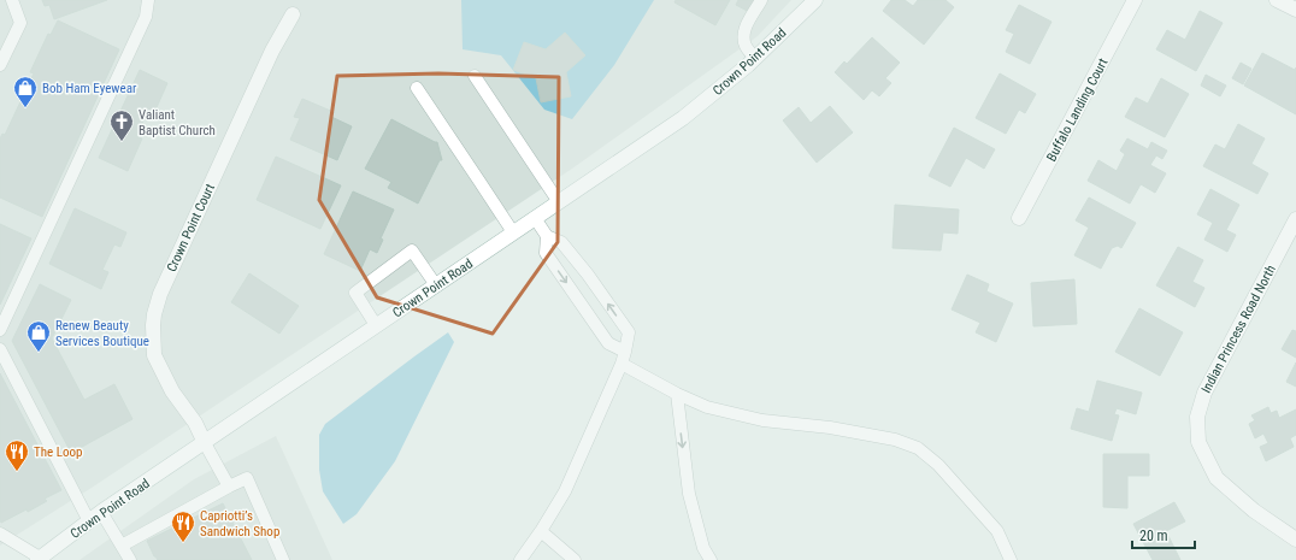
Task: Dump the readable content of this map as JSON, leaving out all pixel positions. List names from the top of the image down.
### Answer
{
  "streets": {
    "street": [
      "Crown Point Road",
      "Buffalo Landing Court",
      "Crown Point Court",
      "Indian Princess Road North"
    ]
  },
  "crossings": [
    ["Crown Point Road", "Crown Point Court"]
  ],
  "places": {
    "shop": ["Bob Ham Eyewear", "Renew Beauty Services Boutique"],
    "church": ["Valiant Baptist Church"],
    "restaurant": ["The Loop", "Capriotti’s Sandwich Shop"]
  },
  "scale_bar": "20 m"
}
